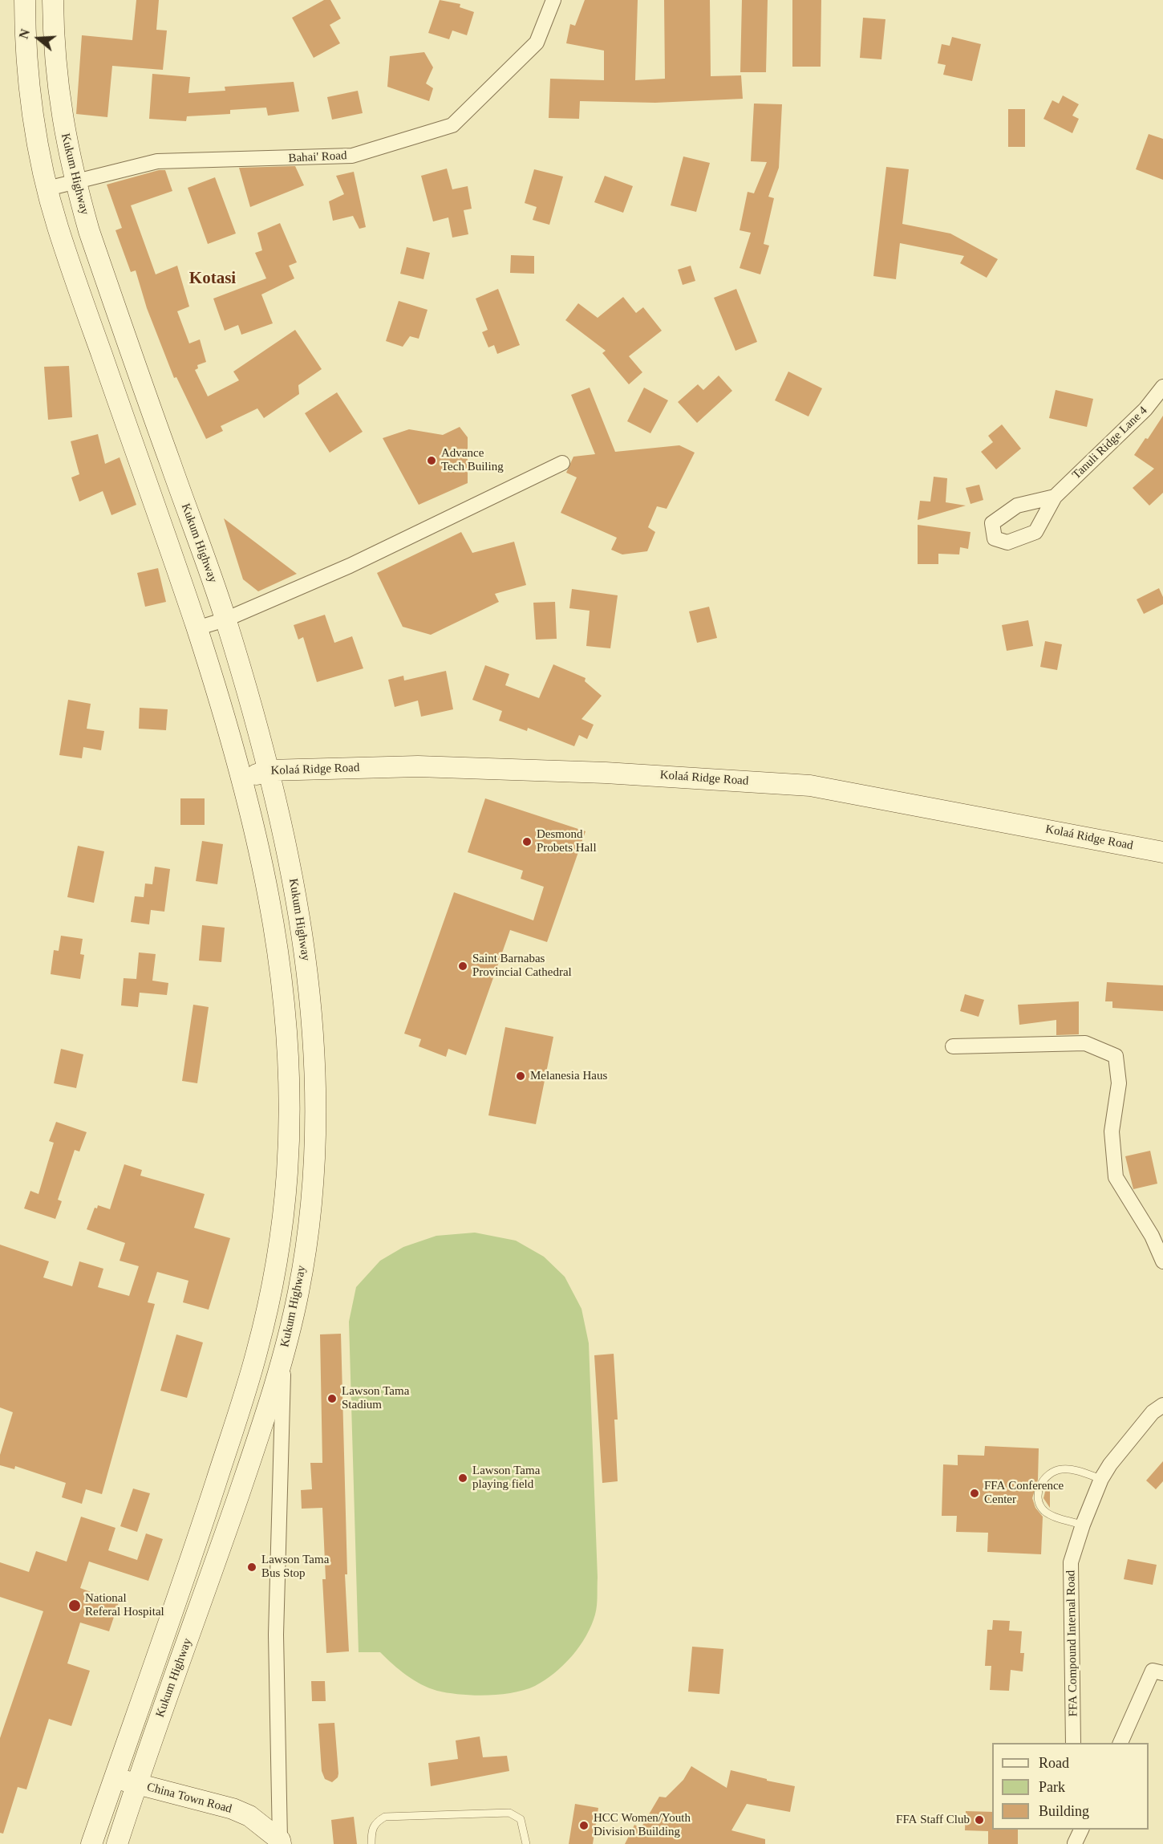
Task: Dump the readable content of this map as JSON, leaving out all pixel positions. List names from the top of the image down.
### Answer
{
  "streets": {
    "main road": ["Kukum Highway", "Kolaá Ridge Road", "China Town Road"],
    "street": ["Bahai' Road", "Tanuli Ridge Lane 4", "FFA Compound Internal Road"]
  },
  "crossings": [
    ["Bahai' Road", "Kukum Highway"],
    ["Kukum Highway", "Kolaá Ridge Road"],
    ["Kukum Highway", "China Town Road"]
  ],
  "districts": ["Kotasi"],
  "places": [
    "Advance Tech Builing",
    "Desmond Probets Hall",
    "Saint Barnabas Provincial Cathedral",
    "Melanesia Haus",
    "Lawson Tama Stadium",
    "Lawson Tama playing field",
    "FFA Conference Center",
    "Lawson Tama Bus Stop",
    "National Referal Hospital",
    "FFA Staff Club",
    "HCC Women/Youth Division Building"
  ],
  "legend": ["Road", "Park", "Building"],
  "north": "left"
}
